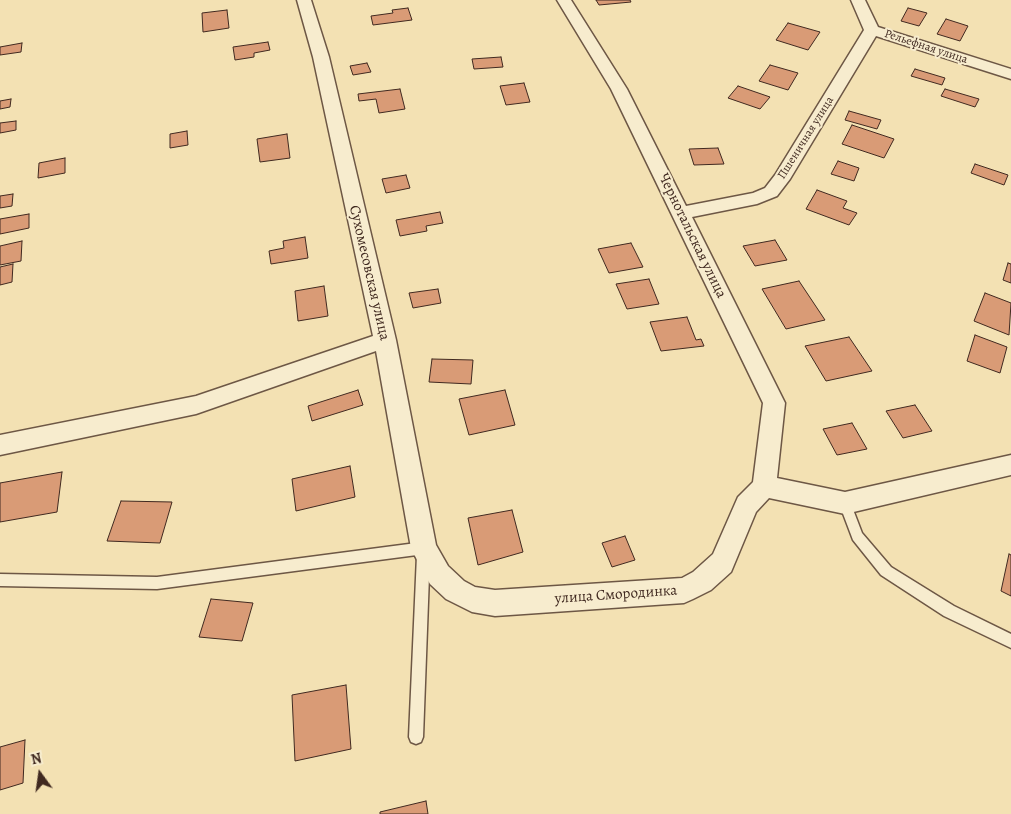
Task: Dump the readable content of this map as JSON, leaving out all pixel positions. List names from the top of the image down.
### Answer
{
  "streets": {
    "street": [
      "Рельефная улица",
      "Пшеничная улица",
      "Чернотальская улица",
      "Сухомесовская улица",
      "улица Смородинка"
    ]
  },
  "crossings": [
    ["Рельефная улица", "Пшеничная улица"],
    ["Пшеничная улица", "Чернотальская улица"],
    ["Чернотальская улица", "улица Смородинка"],
    ["Сухомесовская улица", "улица Смородинка"]
  ],
  "north": "top"
}
